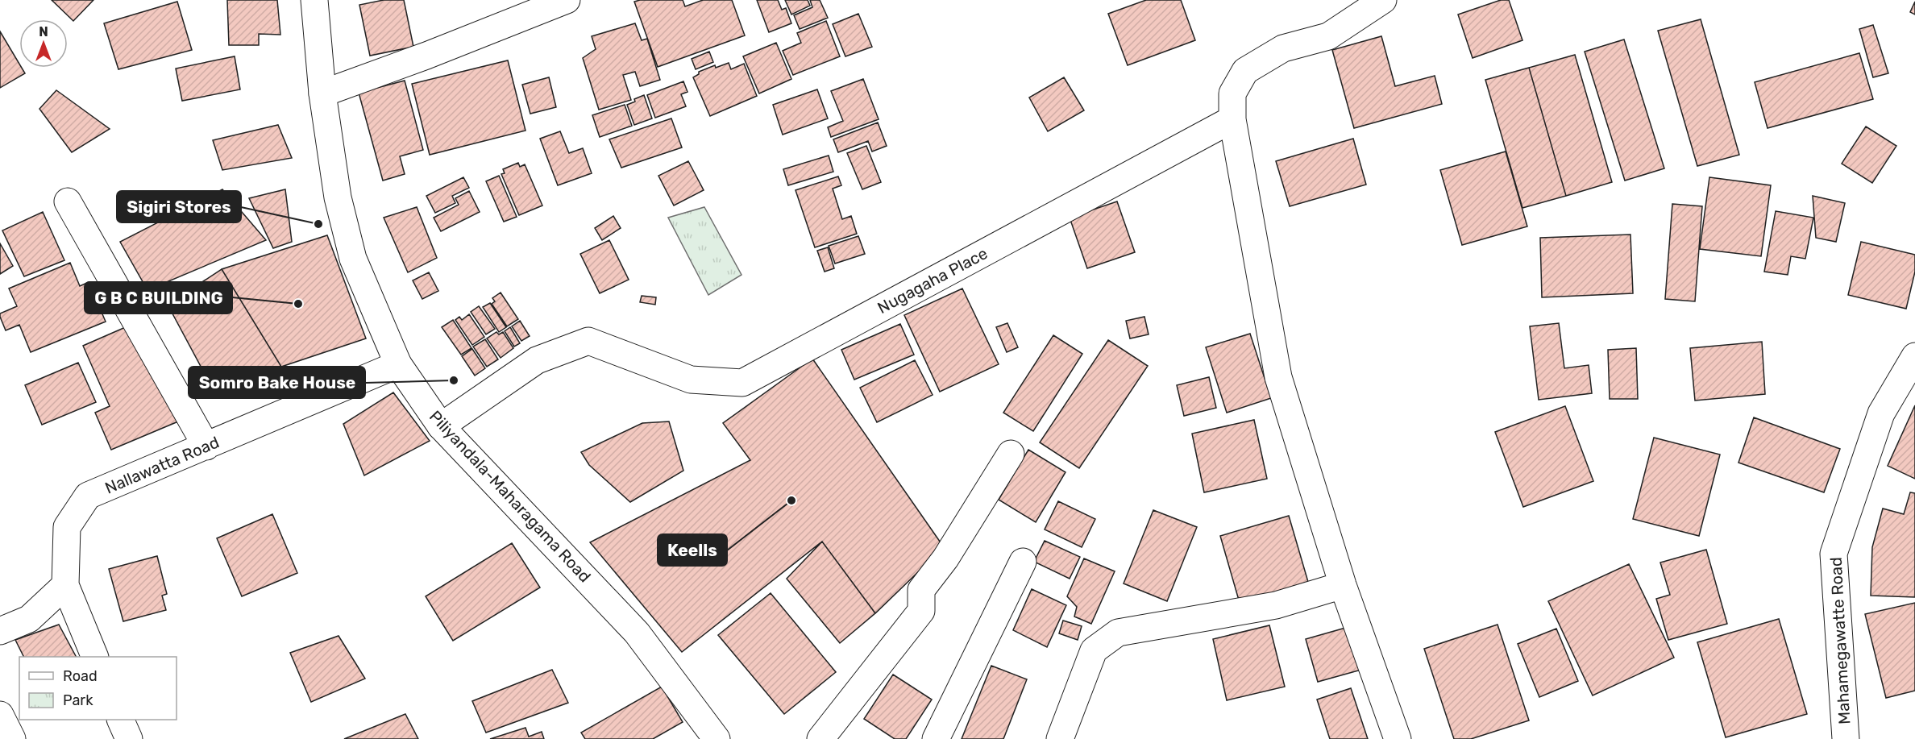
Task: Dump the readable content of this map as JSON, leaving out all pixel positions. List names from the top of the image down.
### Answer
{
  "streets": {
    "street": [
      "Nugagaha Place",
      "Nallawatta Road",
      "Piliyandala-Maharagama Road",
      "Mahamegawatte Road"
    ]
  },
  "crossings": [
    ["Nugagaha Place", "Piliyandala-Maharagama Road"],
    ["Nallawatta Road", "Piliyandala-Maharagama Road"]
  ],
  "places": [
    "Sigiri Stores",
    "G B C BUILDING",
    "Somro Bake House",
    "Keells"
  ],
  "legend": ["Road", "Park"],
  "north": "top"
}
